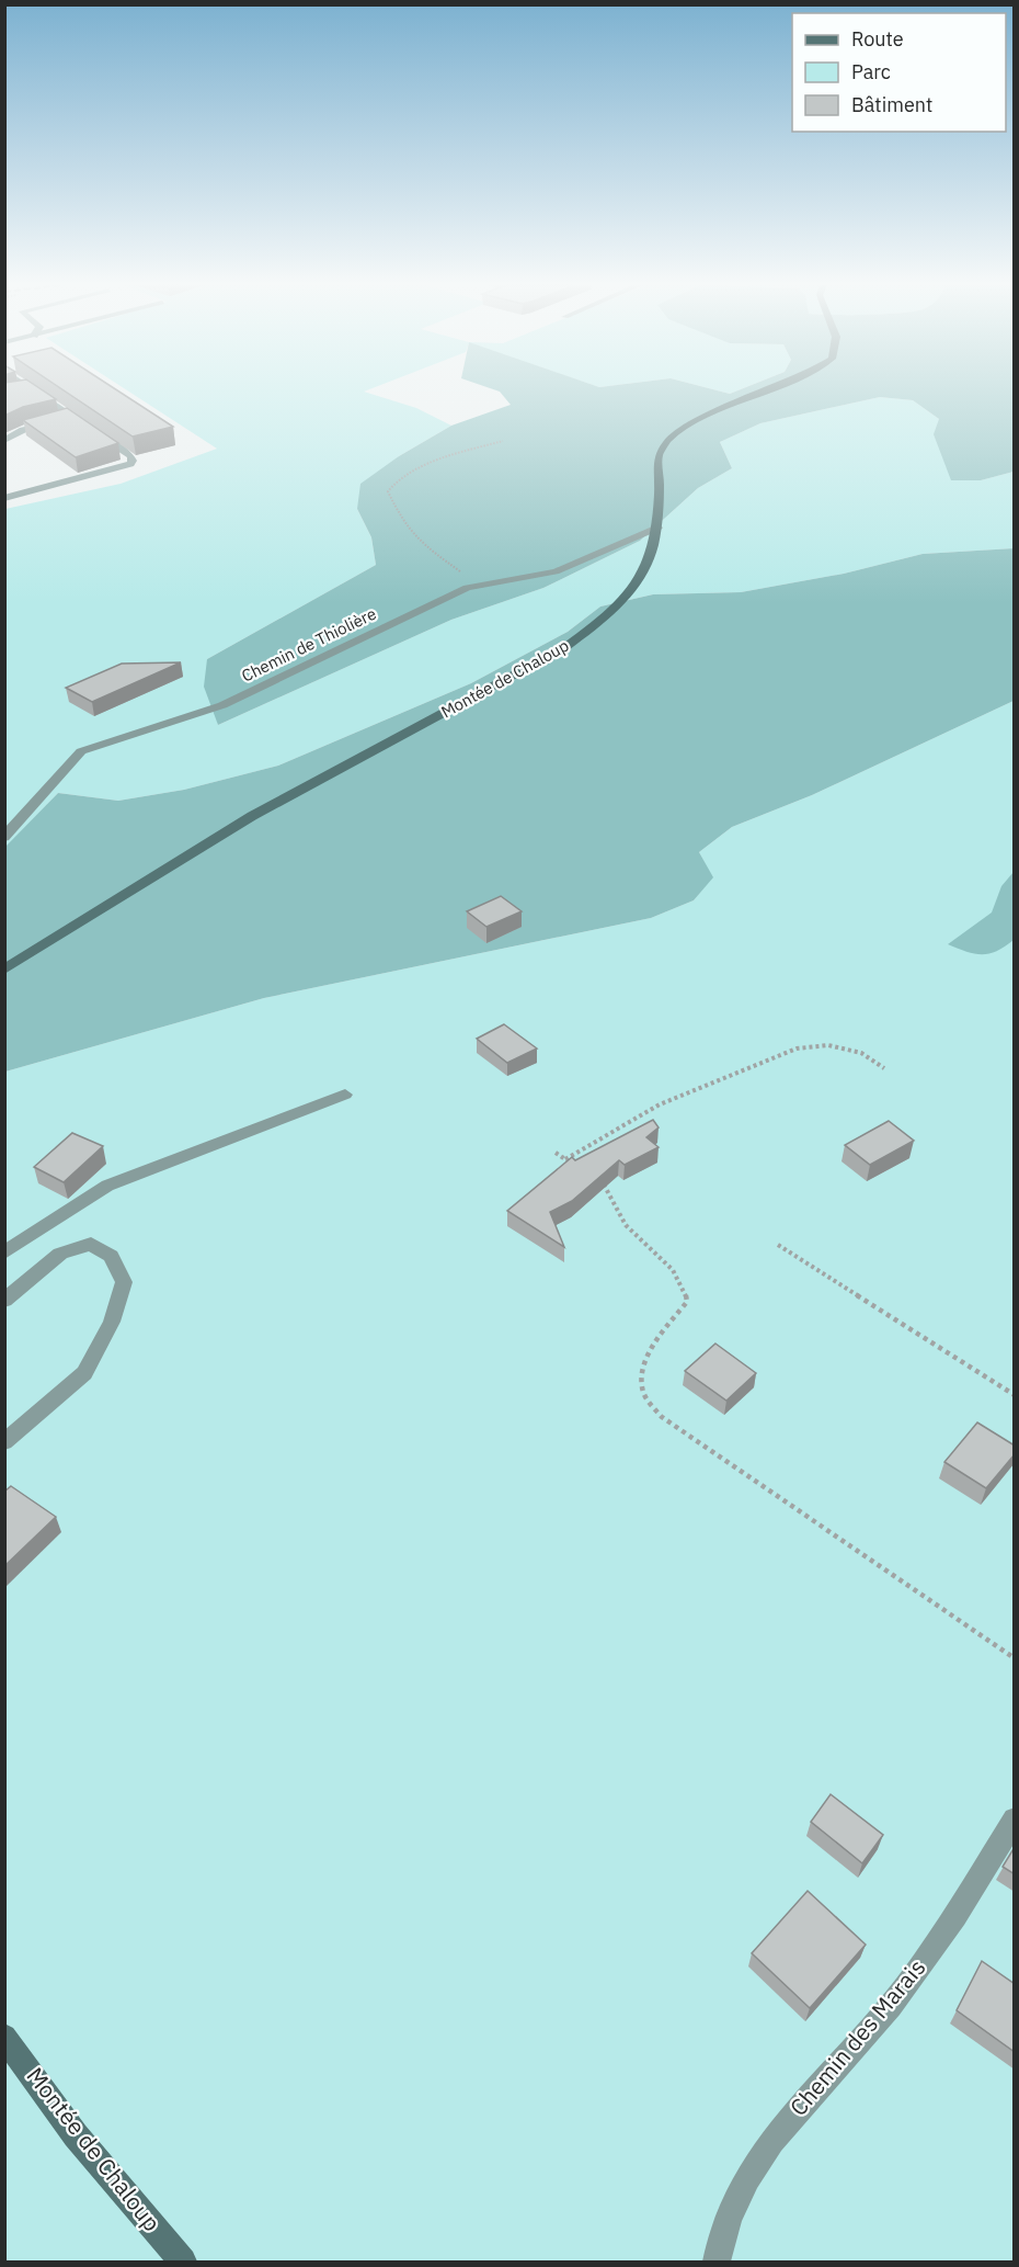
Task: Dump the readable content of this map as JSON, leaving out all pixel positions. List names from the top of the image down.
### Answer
{
  "streets": {
    "main road": ["Montée de Chaloup"],
    "street": ["Chemin de Thiolière", "Chemin des Marais"]
  },
  "crossings": [
    ["Chemin de Thiolière", "Montée de Chaloup"]
  ],
  "legend": ["Route", "Parc", "Bâtiment"]
}
